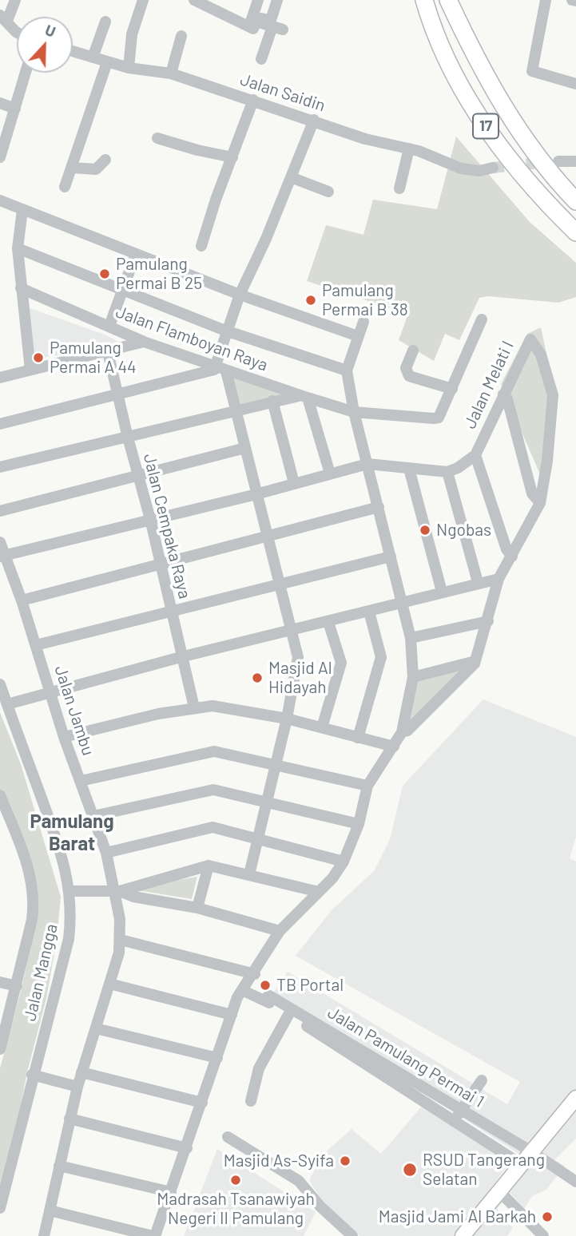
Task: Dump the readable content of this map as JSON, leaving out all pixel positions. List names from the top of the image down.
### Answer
{
  "streets": {
    "highway": ["17"],
    "street": [
      "Jalan Saidin",
      "Jalan Flamboyan Raya",
      "Jalan Melati I",
      "Jalan Cempaka Raya",
      "Jalan Jambu",
      "Jalan Mangga",
      "Jalan Pamulang Permai 1"
    ]
  },
  "districts": ["Pamulang Barat"],
  "places": [
    "Pamulang Permai B 25",
    "Pamulang Permai B 38",
    "Pamulang Permai A 44",
    "Ngobas",
    "Masjid Al Hidayah",
    "TB Portal",
    "Masjid As-Syifa",
    "RSUD Tangerang Selatan",
    "Madrasah Tsanawiyah Negeri II Pamulang",
    "Masjid Jami Al Barkah"
  ],
  "north": "top"
}
